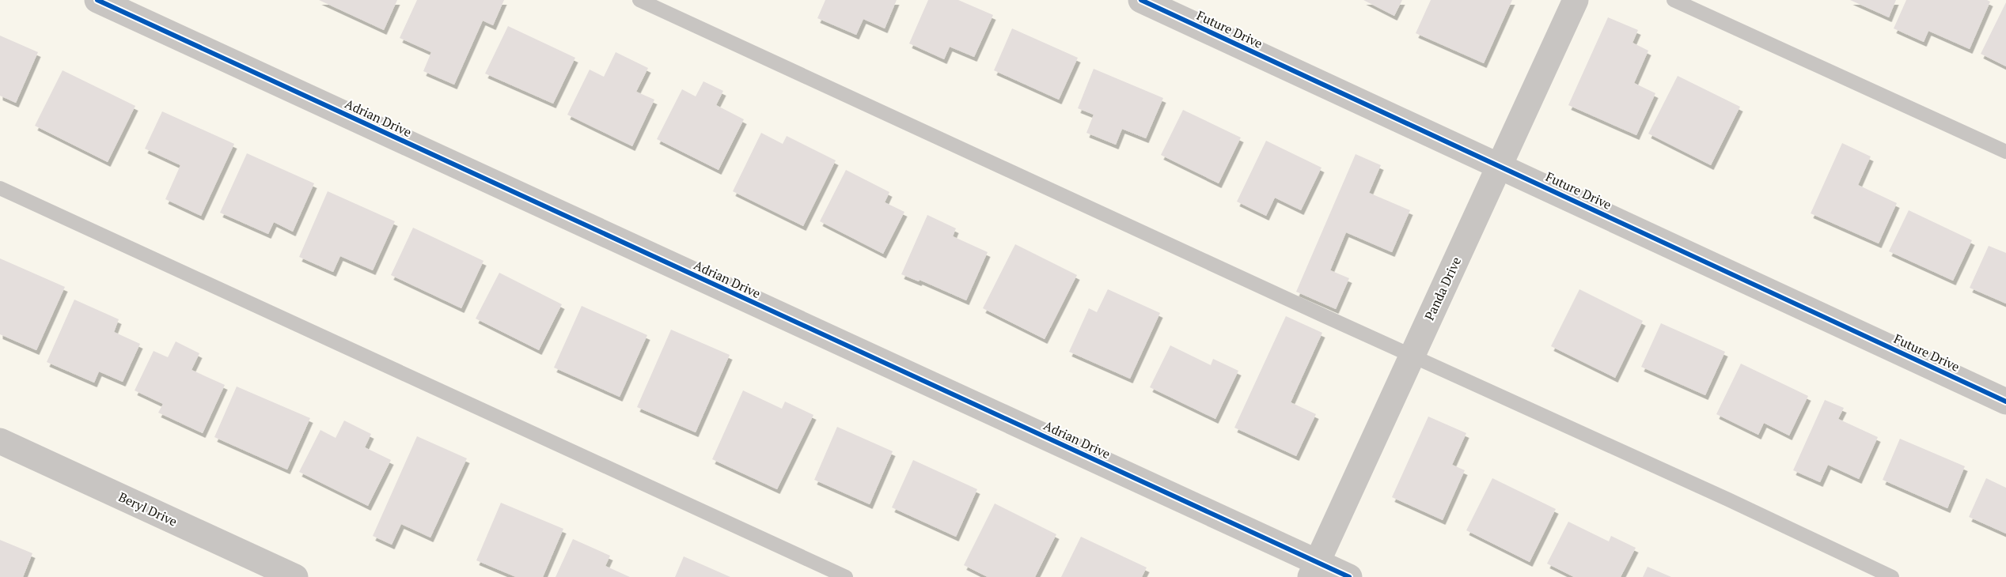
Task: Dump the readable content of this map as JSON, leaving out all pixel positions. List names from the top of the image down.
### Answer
{
  "streets": {
    "street": [
      "Future Drive",
      "Adrian Drive",
      "Panda Drive",
      "Beryl Drive"
    ]
  },
  "crossings": [
    ["Future Drive", "Panda Drive"],
    ["Adrian Drive", "Panda Drive"]
  ]
}
